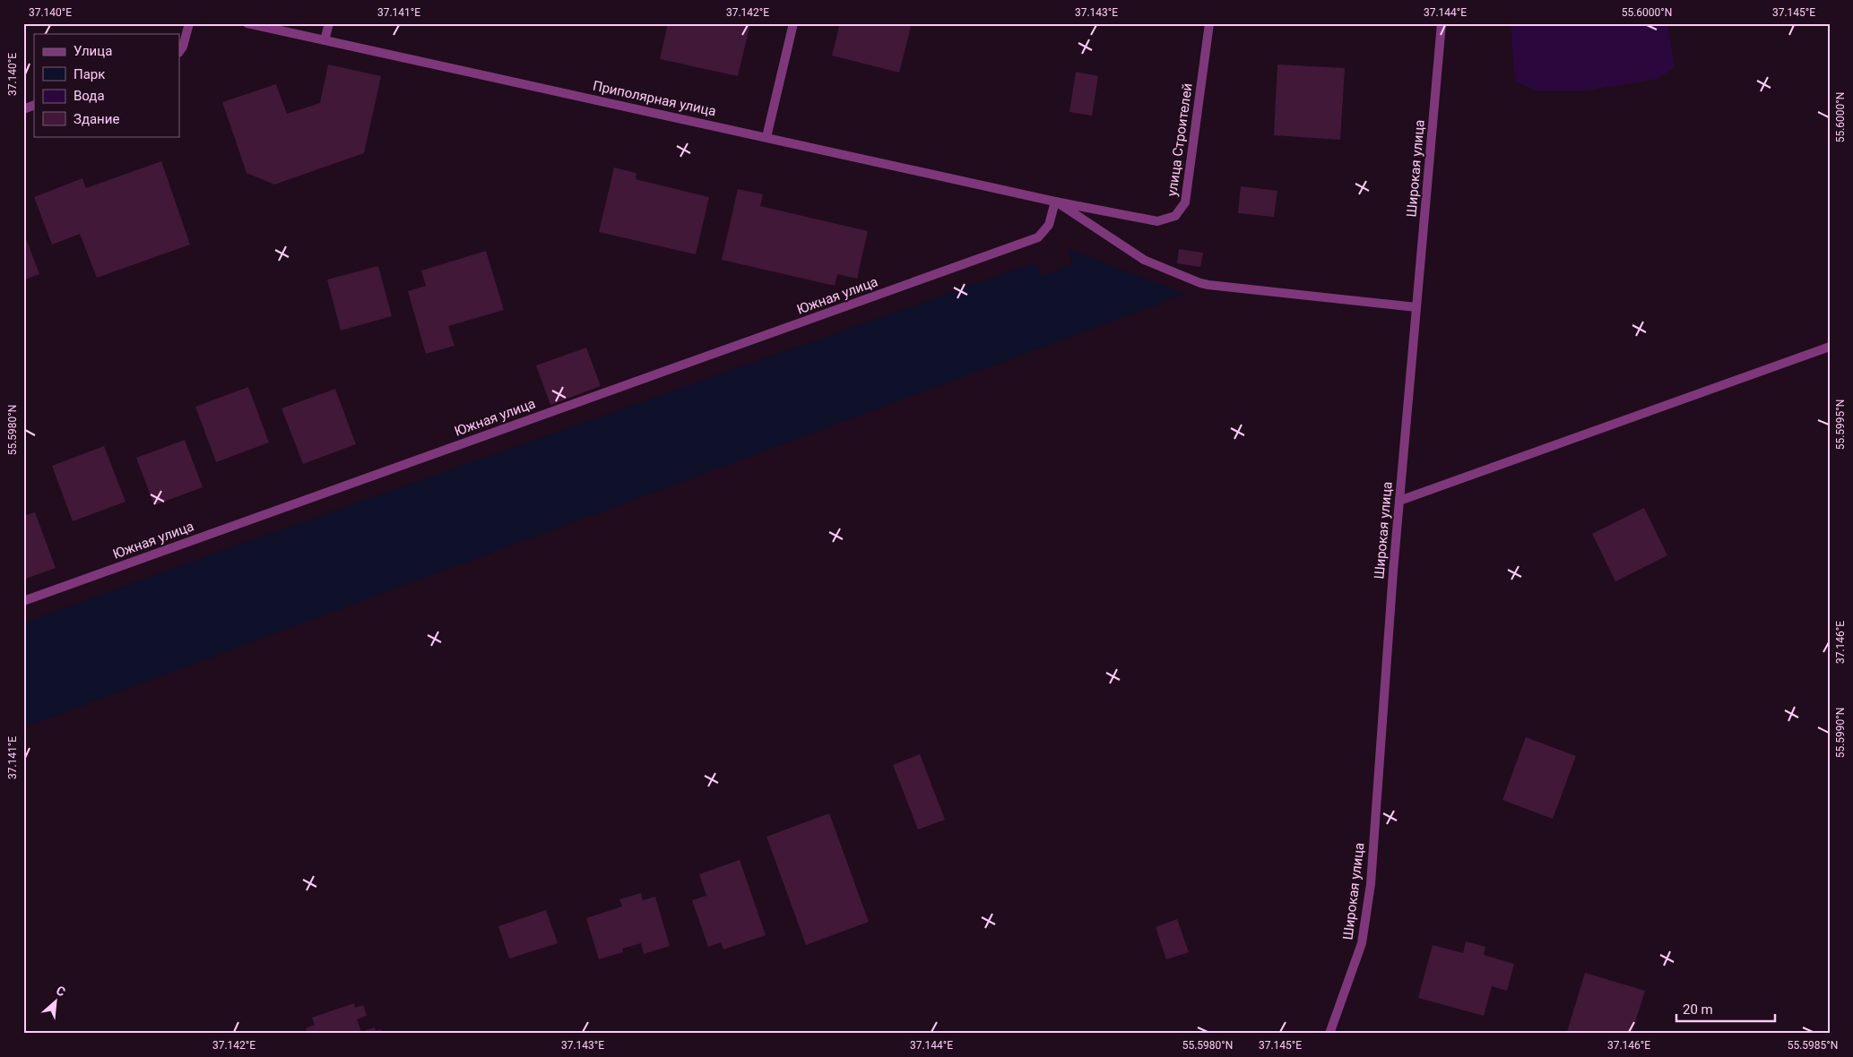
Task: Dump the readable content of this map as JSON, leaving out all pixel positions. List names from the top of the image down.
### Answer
{
  "streets": {
    "street": [
      "Приполярная улица",
      "улица Строителей",
      "Широкая улица",
      "Южная улица"
    ]
  },
  "crossings": [
    ["Приполярная улица", "улица Строителей"],
    ["Приполярная улица", "Южная улица"],
    ["улица Строителей", "Южная улица"]
  ],
  "legend": [
    "Улица",
    "Парк",
    "Вода",
    "Здание"
  ],
  "scale_bar": "20 m",
  "north": "top right",
  "coordinates": [
    "37.140°E",
    "37.141°E",
    "37.142°E",
    "37.143°E",
    "37.144°E",
    "55.6000°N",
    "37.145°E",
    "55.5995°N",
    "55.5980°N",
    "37.146°E",
    "55.5990°N",
    "55.5985°N"
  ]
}
